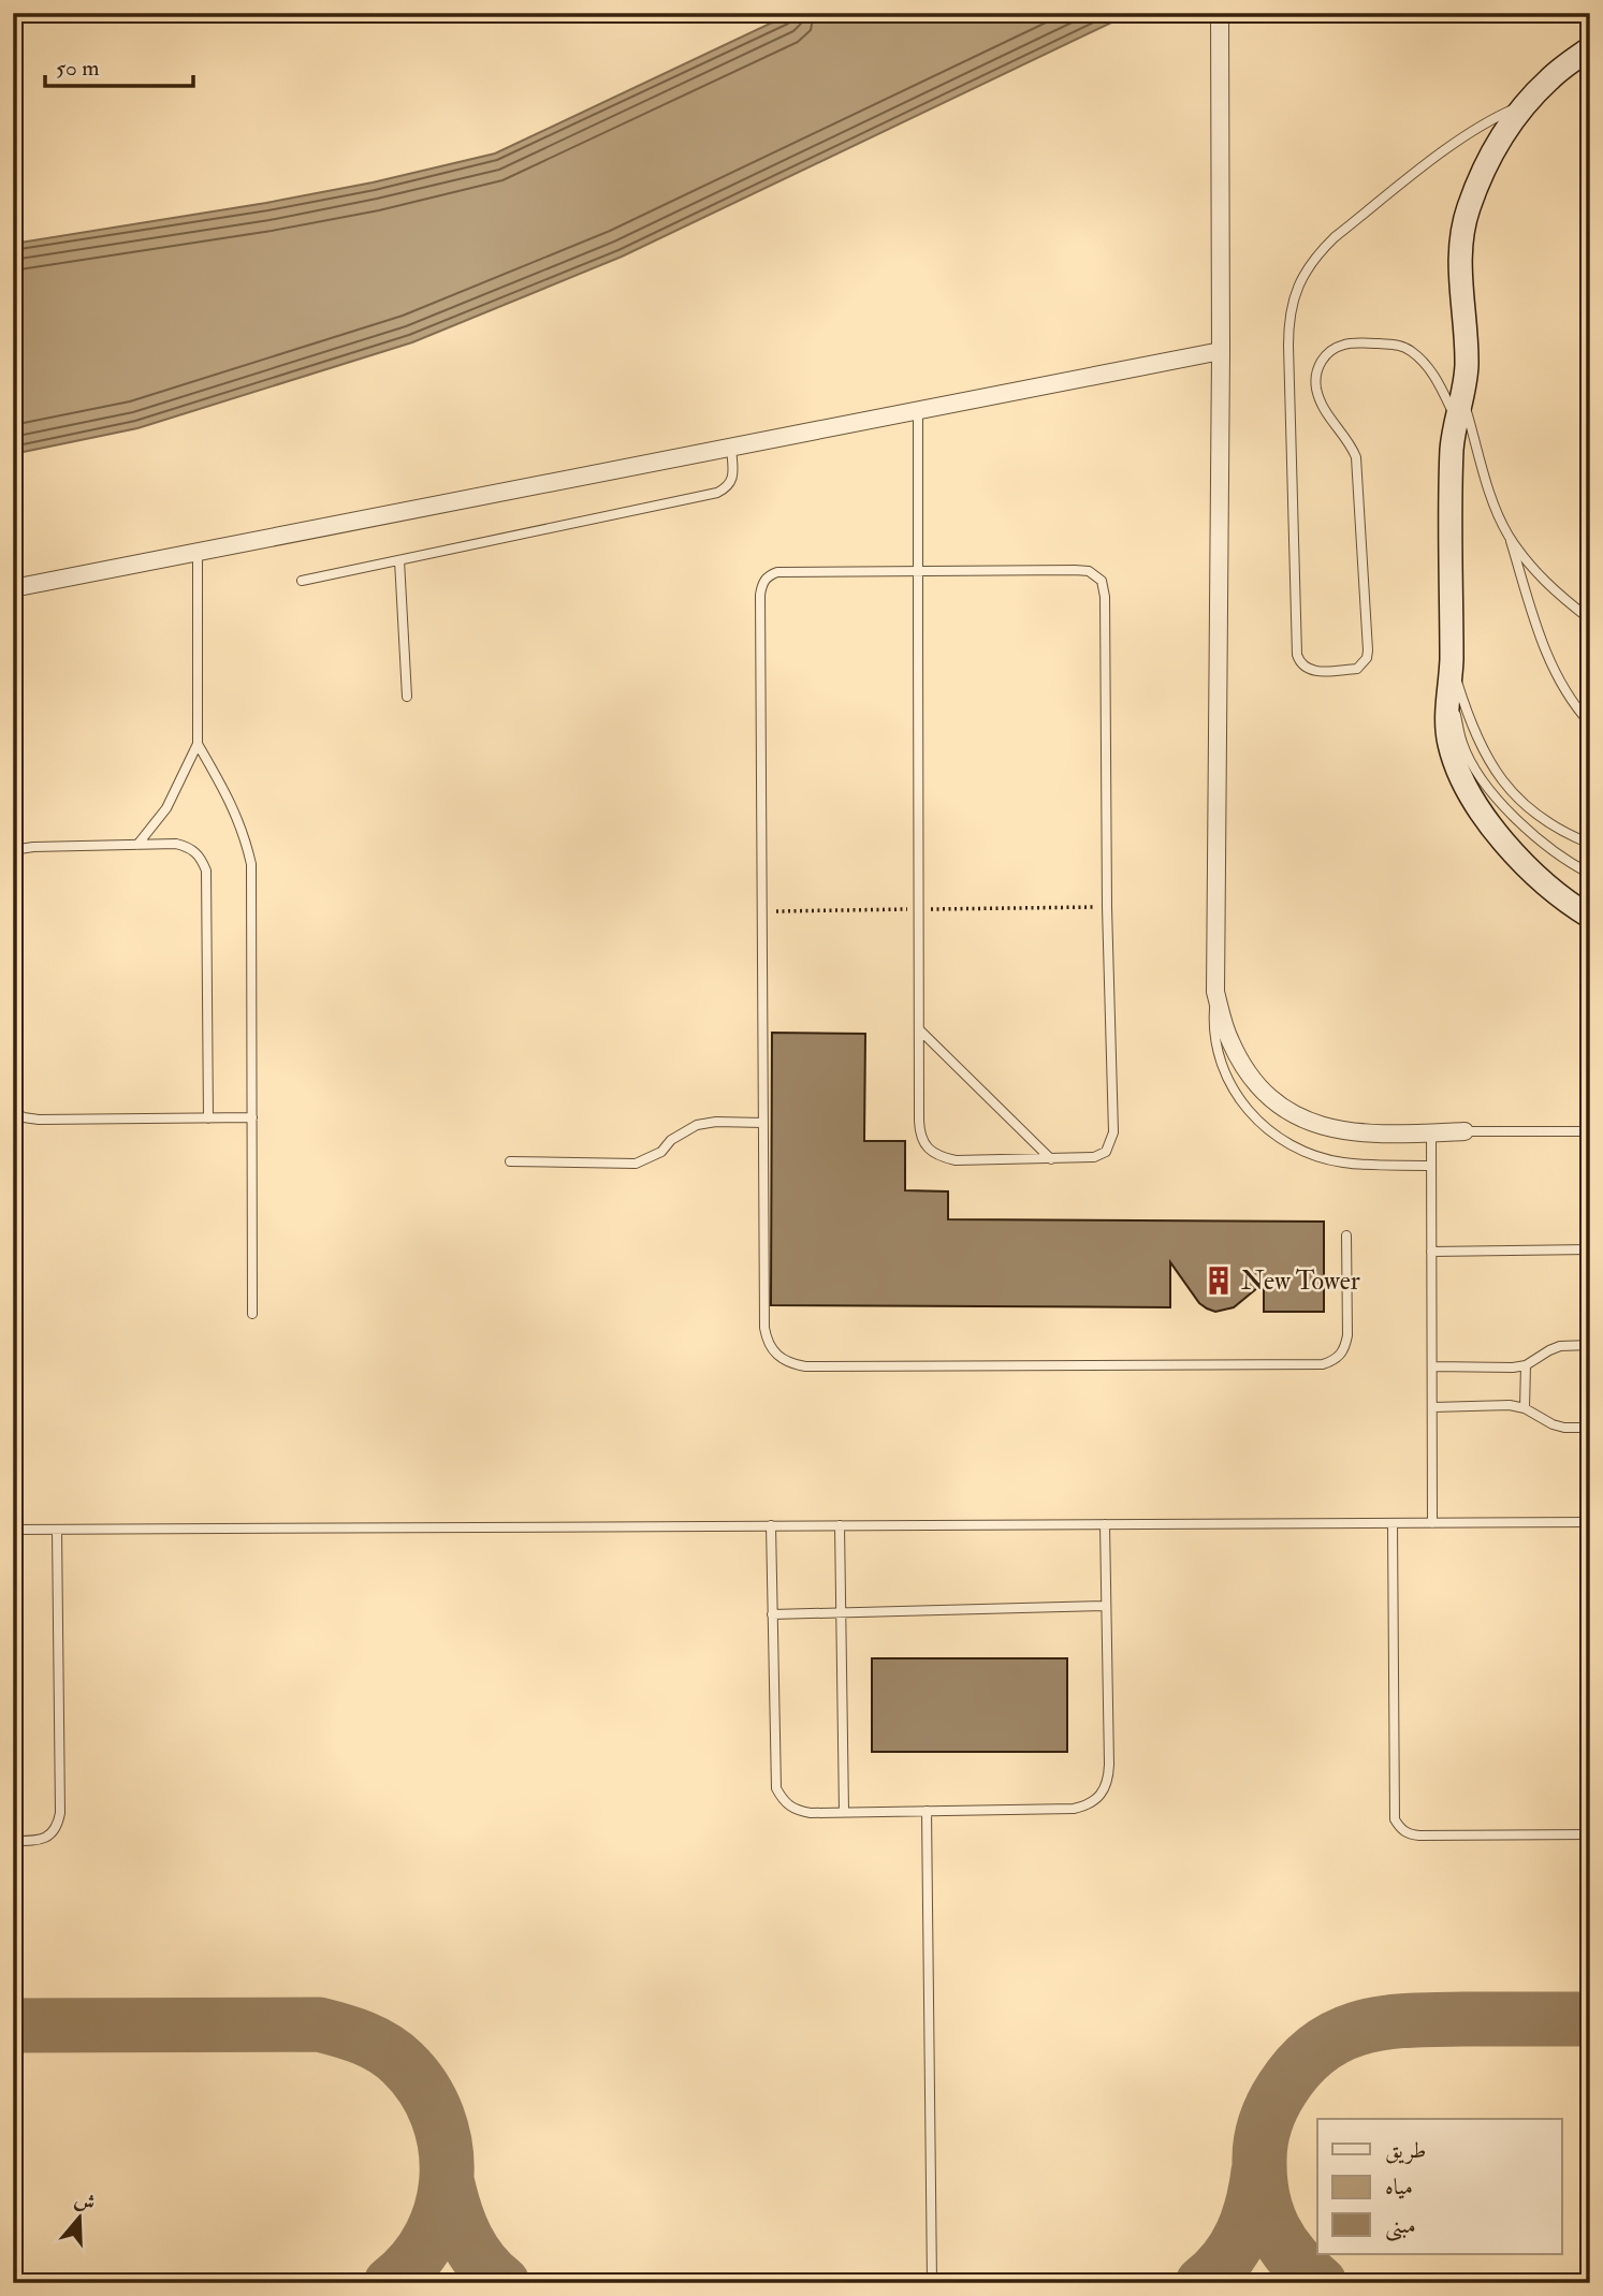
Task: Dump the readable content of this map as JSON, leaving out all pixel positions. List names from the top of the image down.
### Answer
{
  "places": {
    "building": ["New Tower"]
  },
  "legend": ["طريق", "مياه", "مبنى"],
  "scale_bar": "50 m",
  "north": "top"
}
